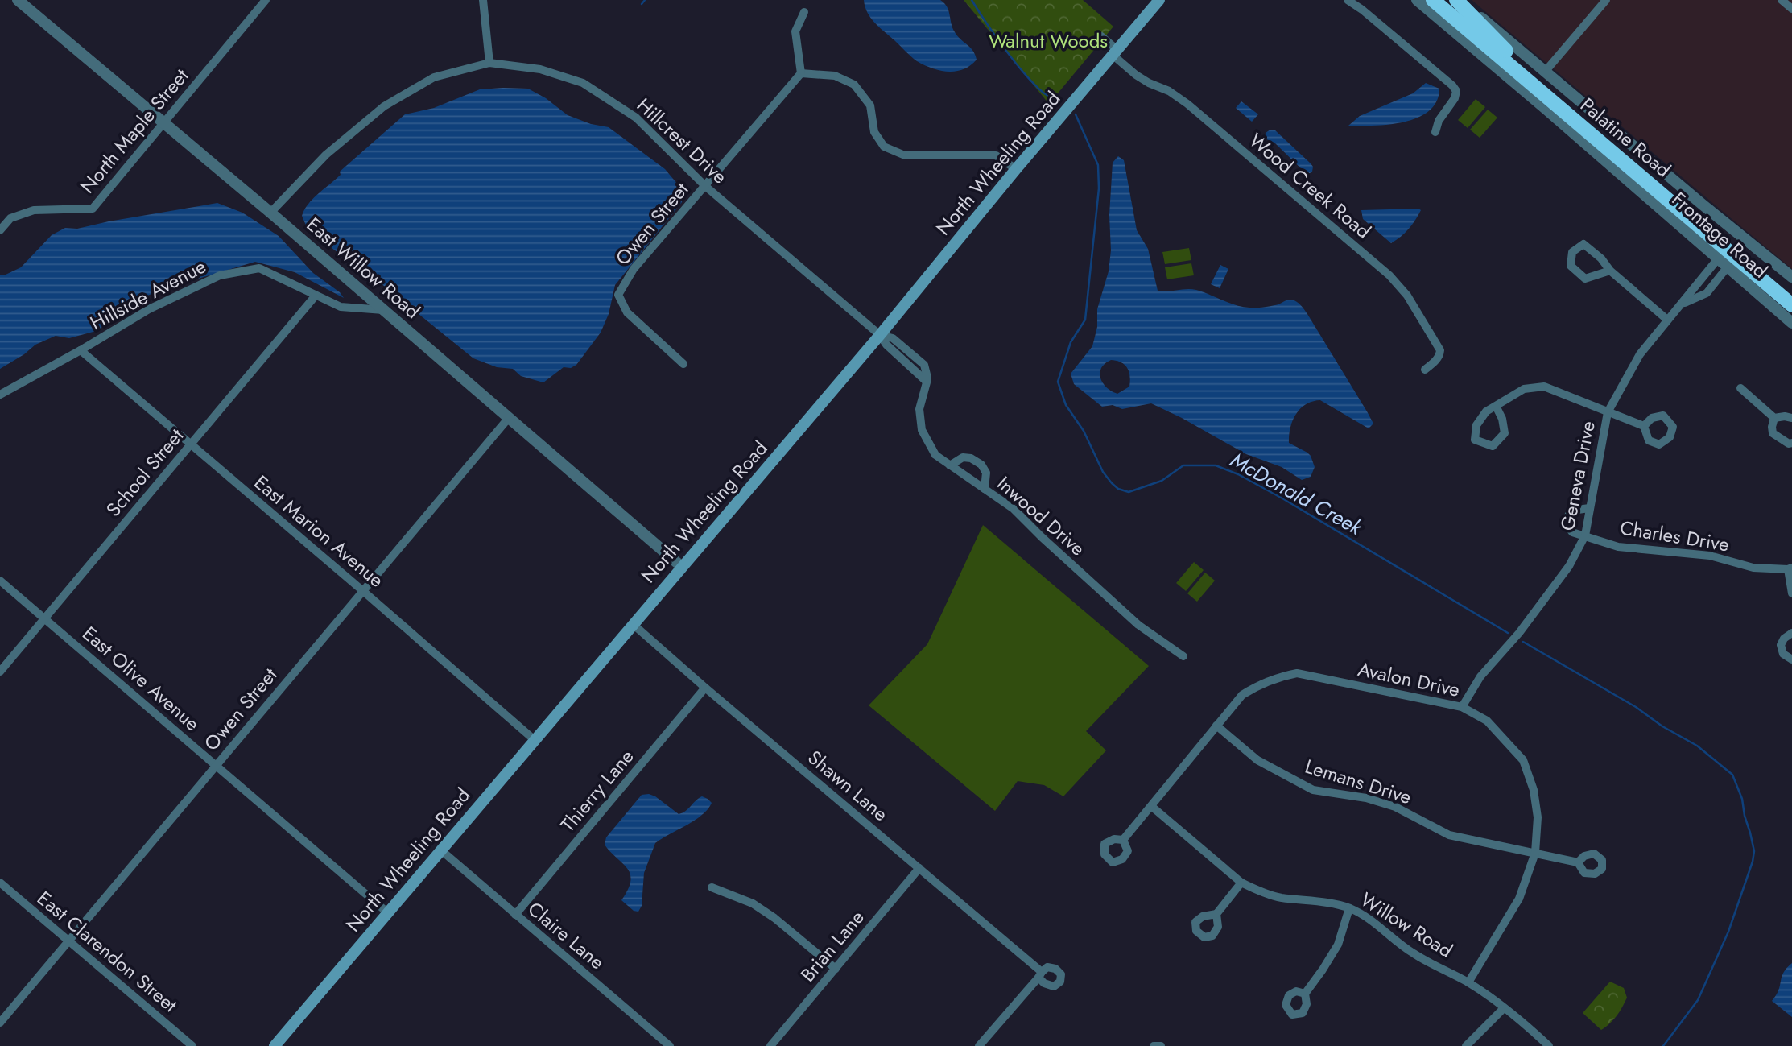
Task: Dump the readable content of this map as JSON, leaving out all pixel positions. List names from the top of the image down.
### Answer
{
  "streets": {
    "highway": ["Palatine Road"],
    "main road": ["North Wheeling Road"],
    "street": [
      "North Maple Street",
      "Hillcrest Drive",
      "Wood Creek Road",
      "Owen Street",
      "Frontage Road",
      "East Willow Road",
      "Hillside Avenue",
      "School Street",
      "Geneva Drive",
      "Inwood Drive",
      "East Marion Avenue",
      "Charles Drive",
      "East Olive Avenue",
      "Avalon Drive",
      "Lemans Drive",
      "Shawn Lane",
      "Thierry Lane",
      "Willow Road",
      "Claire Lane",
      "Brian Lane",
      "East Clarendon Street"
    ]
  },
  "crossings": [
    ["North Maple Street", "East Willow Road"],
    ["Hillcrest Drive", "North Wheeling Road"],
    ["Hillcrest Drive", "Owen Street"],
    ["Hillcrest Drive", "East Willow Road"],
    ["Hillcrest Drive", "Inwood Drive"],
    ["North Wheeling Road", "Wood Creek Road"],
    ["North Wheeling Road", "East Willow Road"],
    ["North Wheeling Road", "Inwood Drive"],
    ["North Wheeling Road", "East Marion Avenue"],
    ["North Wheeling Road", "East Olive Avenue"],
    ["North Wheeling Road", "Shawn Lane"],
    ["North Wheeling Road", "Claire Lane"],
    ["Owen Street", "East Willow Road"],
    ["Owen Street", "East Marion Avenue"],
    ["Owen Street", "East Olive Avenue"],
    ["Owen Street", "East Clarendon Street"],
    ["Frontage Road", "Geneva Drive"],
    ["East Willow Road", "Hillside Avenue"],
    ["Hillside Avenue", "School Street"],
    ["Hillside Avenue", "East Marion Avenue"],
    ["School Street", "East Marion Avenue"],
    ["School Street", "East Olive Avenue"],
    ["Geneva Drive", "Charles Drive"],
    ["Geneva Drive", "Avalon Drive"],
    ["Avalon Drive", "Lemans Drive"],
    ["Avalon Drive", "Willow Road"],
    ["Shawn Lane", "Thierry Lane"],
    ["Shawn Lane", "Brian Lane"],
    ["Thierry Lane", "Claire Lane"]
  ],
  "water": ["McDonald Creek"],
  "parks": ["Walnut Woods"]
}
